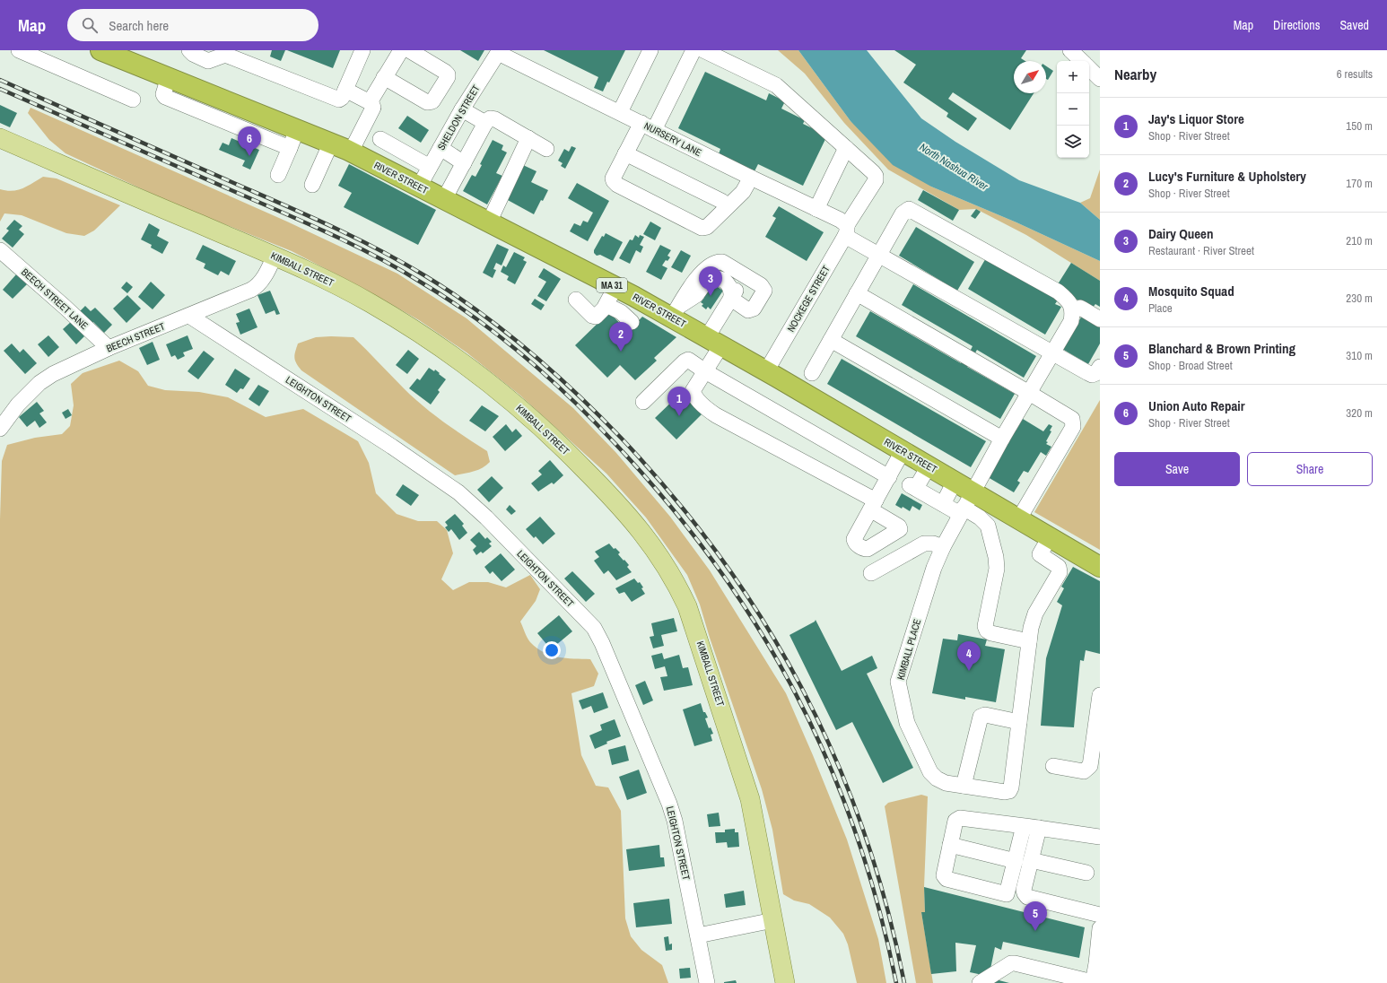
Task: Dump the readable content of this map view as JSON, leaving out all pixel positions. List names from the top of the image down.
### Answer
{
  "streets": {
    "highway": ["RIVER STREET", "MA 31"],
    "main road": ["KIMBALL STREET"],
    "street": [
      "SHELDON STREET",
      "NURSERY LANE",
      "BEECH STREET LANE",
      "NOCKEGE STREET",
      "BEECH STREET",
      "LEIGHTON STREET",
      "KIMBALL PLACE"
    ]
  },
  "crossings": [
    ["SHELDON STREET", "NURSERY LANE"],
    ["SHELDON STREET", "RIVER STREET"],
    ["NURSERY LANE", "NOCKEGE STREET"],
    ["NURSERY LANE", "KIMBALL PLACE"],
    ["RIVER STREET", "NOCKEGE STREET"],
    ["RIVER STREET", "KIMBALL PLACE"],
    ["KIMBALL STREET", "BEECH STREET"],
    ["BEECH STREET LANE", "BEECH STREET"],
    ["BEECH STREET", "LEIGHTON STREET"]
  ],
  "water": ["North Nashua River"],
  "north": "top right",
  "page": {
    "header": "Map",
    "search": "Search here",
    "nav": ["Map", "Directions", "Saved"],
    "heading": ["Nearby", "6 results"],
    "map_buttons": ["+", "−"],
    "list": [
      {
        "mark": "1",
        "name": "Jay's Liquor Store",
        "note": "Shop · River Street",
        "value": "150 m"
      },
      {
        "mark": "2",
        "name": "Lucy's Furniture & Upholstery",
        "note": "Shop · River Street",
        "value": "170 m"
      },
      {
        "mark": "3",
        "name": "Dairy Queen",
        "note": "Restaurant · River Street",
        "value": "210 m"
      },
      {
        "mark": "4",
        "name": "Mosquito Squad",
        "note": "Place",
        "value": "230 m"
      },
      {
        "mark": "5",
        "name": "Blanchard & Brown Printing",
        "note": "Shop · Broad Street",
        "value": "310 m"
      },
      {
        "mark": "6",
        "name": "Union Auto Repair",
        "note": "Shop · River Street",
        "value": "320 m"
      }
    ],
    "pins": [
      "6",
      "3",
      "2",
      "1",
      "4",
      "5"
    ],
    "buttons": ["Save", "Share"]
  }
}
